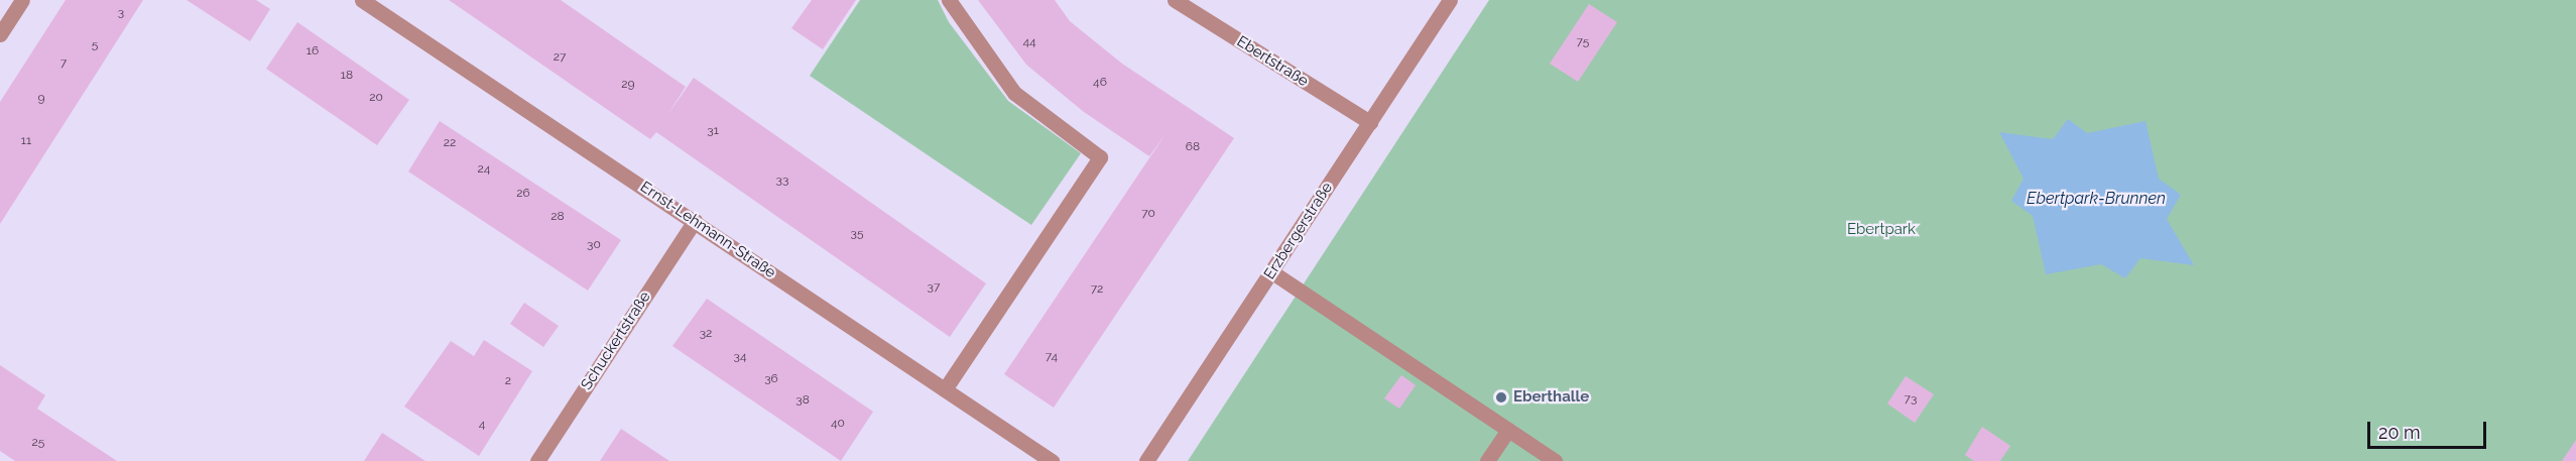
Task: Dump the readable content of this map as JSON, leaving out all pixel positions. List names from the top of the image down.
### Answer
{
  "streets": {
    "street": [
      "Ebertstraße",
      "Ernst-Lehmann-Straße",
      "Erzbergerstraße",
      "Schuckertstraße"
    ]
  },
  "crossings": [
    ["Ebertstraße", "Erzbergerstraße"],
    ["Ernst-Lehmann-Straße", "Schuckertstraße"]
  ],
  "water": ["Ebertpark-Brunnen"],
  "parks": ["Ebertpark"],
  "places": ["Eberthalle"],
  "house_numbers": [
    "3",
    "44",
    "75",
    "5",
    "16",
    "27",
    "7",
    "18",
    "46",
    "29",
    "20",
    "9",
    "31",
    "11",
    "22",
    "68",
    "24",
    "33",
    "26",
    "70",
    "28",
    "35",
    "30",
    "37",
    "72",
    "32",
    "34",
    "74",
    "36",
    "2",
    "73",
    "38",
    "40",
    "4",
    "25"
  ],
  "scale_bar": "20 m"
}
